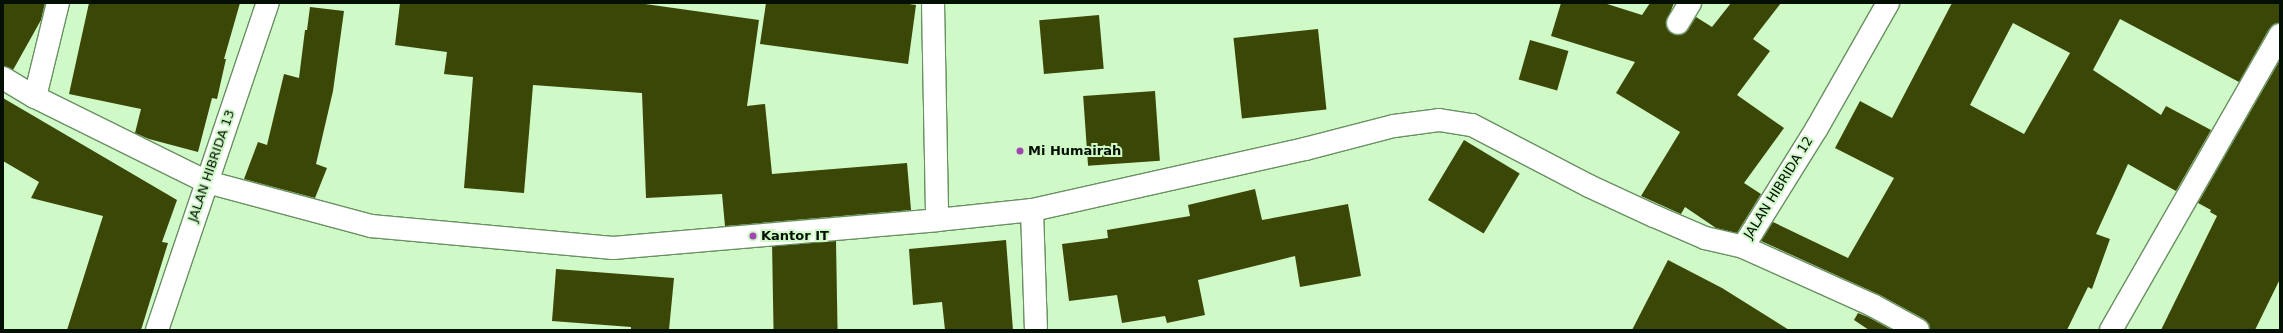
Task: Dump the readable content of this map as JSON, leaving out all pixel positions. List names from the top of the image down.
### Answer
{
  "streets": {
    "street": ["JALAN HIBRIDA 13", "JALAN HIBRIDA 12"]
  },
  "places": ["Mi Humairah", "Kantor IT"]
}
